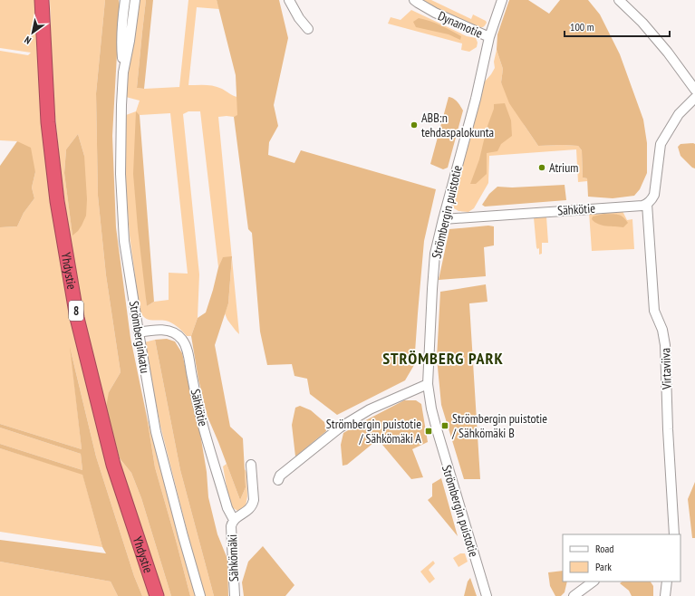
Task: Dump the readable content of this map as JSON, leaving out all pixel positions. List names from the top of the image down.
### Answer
{
  "streets": {
    "highway": ["Yhdystie", "8"],
    "street": [
      "Dynamotie",
      "Sähkötie",
      "Strömbergin puistotie",
      "Strömberginkatu",
      "Virtaviiva",
      "Sähkömäki"
    ]
  },
  "crossings": [
    ["Dynamotie", "Strömbergin puistotie"],
    ["Sähkötie", "Strömbergin puistotie"],
    ["Sähkötie", "Strömberginkatu"],
    ["Sähkötie", "Virtaviiva"],
    ["Sähkötie", "Sähkömäki"]
  ],
  "districts": ["STRÖMBERG PARK"],
  "places": {
    "other": ["ABB:n tehdaspalokunta", "Atrium"],
    "transit": ["Strömbergin puistotie / Sähkömäki B", "Strömbergin puistotie / Sähkömäki A"]
  },
  "legend": ["Road", "Park"],
  "scale_bar": "100 m",
  "north": "bottom left"
}
